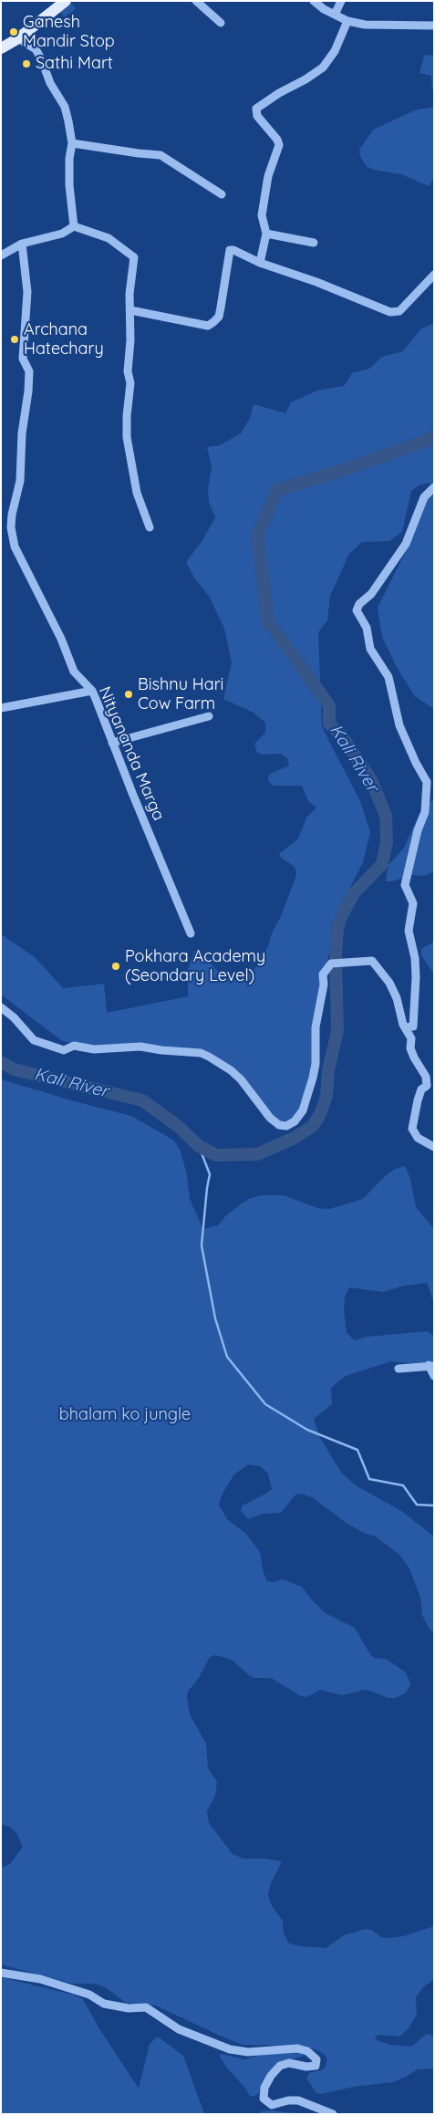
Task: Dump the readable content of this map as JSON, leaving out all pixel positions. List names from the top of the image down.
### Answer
{
  "streets": {
    "street": ["Nityananda Marga"]
  },
  "water": ["Kali River"],
  "parks": ["bhalam ko jungle"],
  "places": [
    "Ganesh Mandir Stop",
    "Sathi Mart",
    "Archana Hatechary",
    "Bishnu Hari Cow Farm",
    "Pokhara Academy (Seondary Level)"
  ]
}
